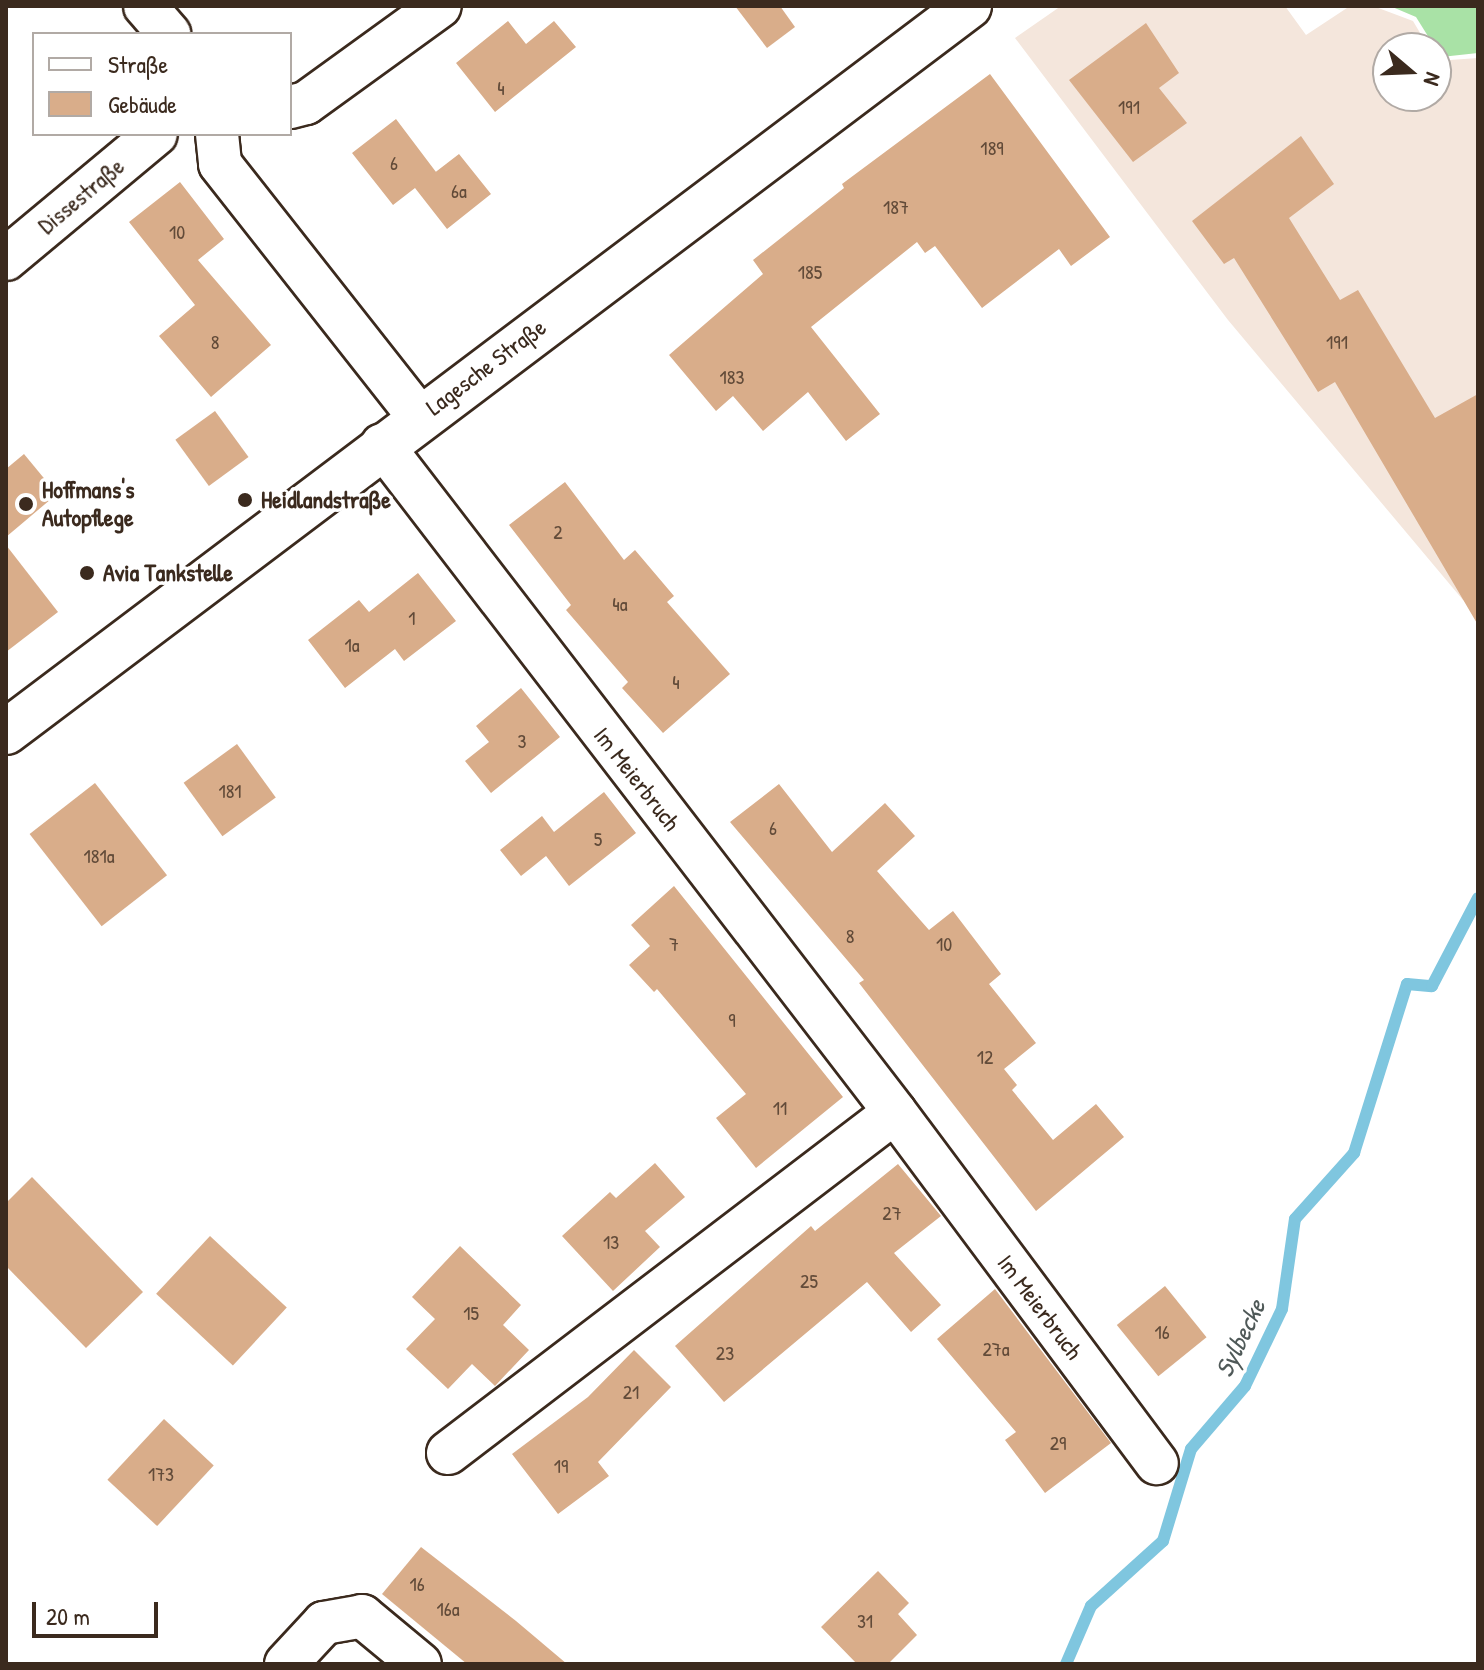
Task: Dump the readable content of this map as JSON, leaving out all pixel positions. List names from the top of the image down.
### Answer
{
  "streets": {
    "street": ["Dissestraße", "Lagesche Straße", "Im Meierbruch"]
  },
  "crossings": [
    ["Lagesche Straße", "Im Meierbruch"]
  ],
  "water": ["Sylbecke"],
  "places": ["Heidlandstraße", "Hoffmans's Autopflege", "Avia Tankstelle"],
  "house_numbers": [
    "4",
    "191",
    "189",
    "6",
    "6a",
    "187",
    "10",
    "185",
    "8",
    "191",
    "183",
    "2",
    "4a",
    "1",
    "1a",
    "4",
    "3",
    "181",
    "6",
    "5",
    "181a",
    "8",
    "7",
    "10",
    "9",
    "12",
    "11",
    "27",
    "13",
    "25",
    "15",
    "16",
    "27a",
    "23",
    "21",
    "29",
    "19",
    "173",
    "16",
    "16a",
    "31"
  ],
  "legend": ["Straße", "Gebäude"],
  "scale_bar": "20 m",
  "north": "right"
}
